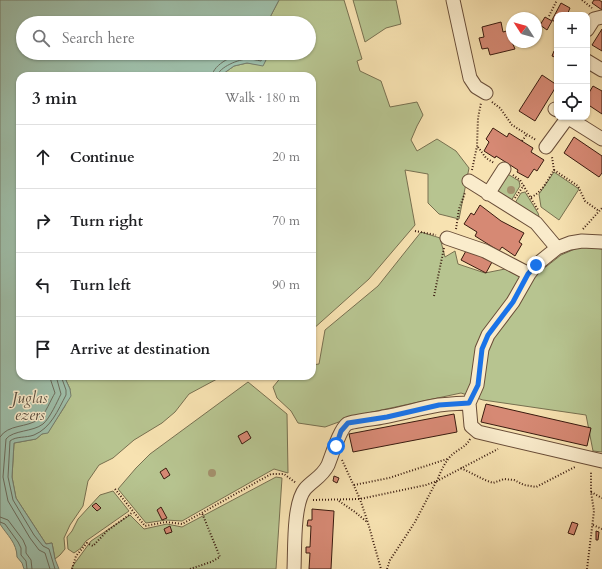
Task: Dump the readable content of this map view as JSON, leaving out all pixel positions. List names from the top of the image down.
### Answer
{
  "water": ["Juglas ezers"],
  "north": "top left",
  "page": {
    "map_buttons": ["+", "−"],
    "search": "Search here",
    "heading": ["3 min", "Walk · 180 m"],
    "list": [
      ["Continue", "20 m"],
      ["Turn right", "70 m"],
      ["Turn left", "90 m"],
      "Arrive at destination"
    ]
  }
}
